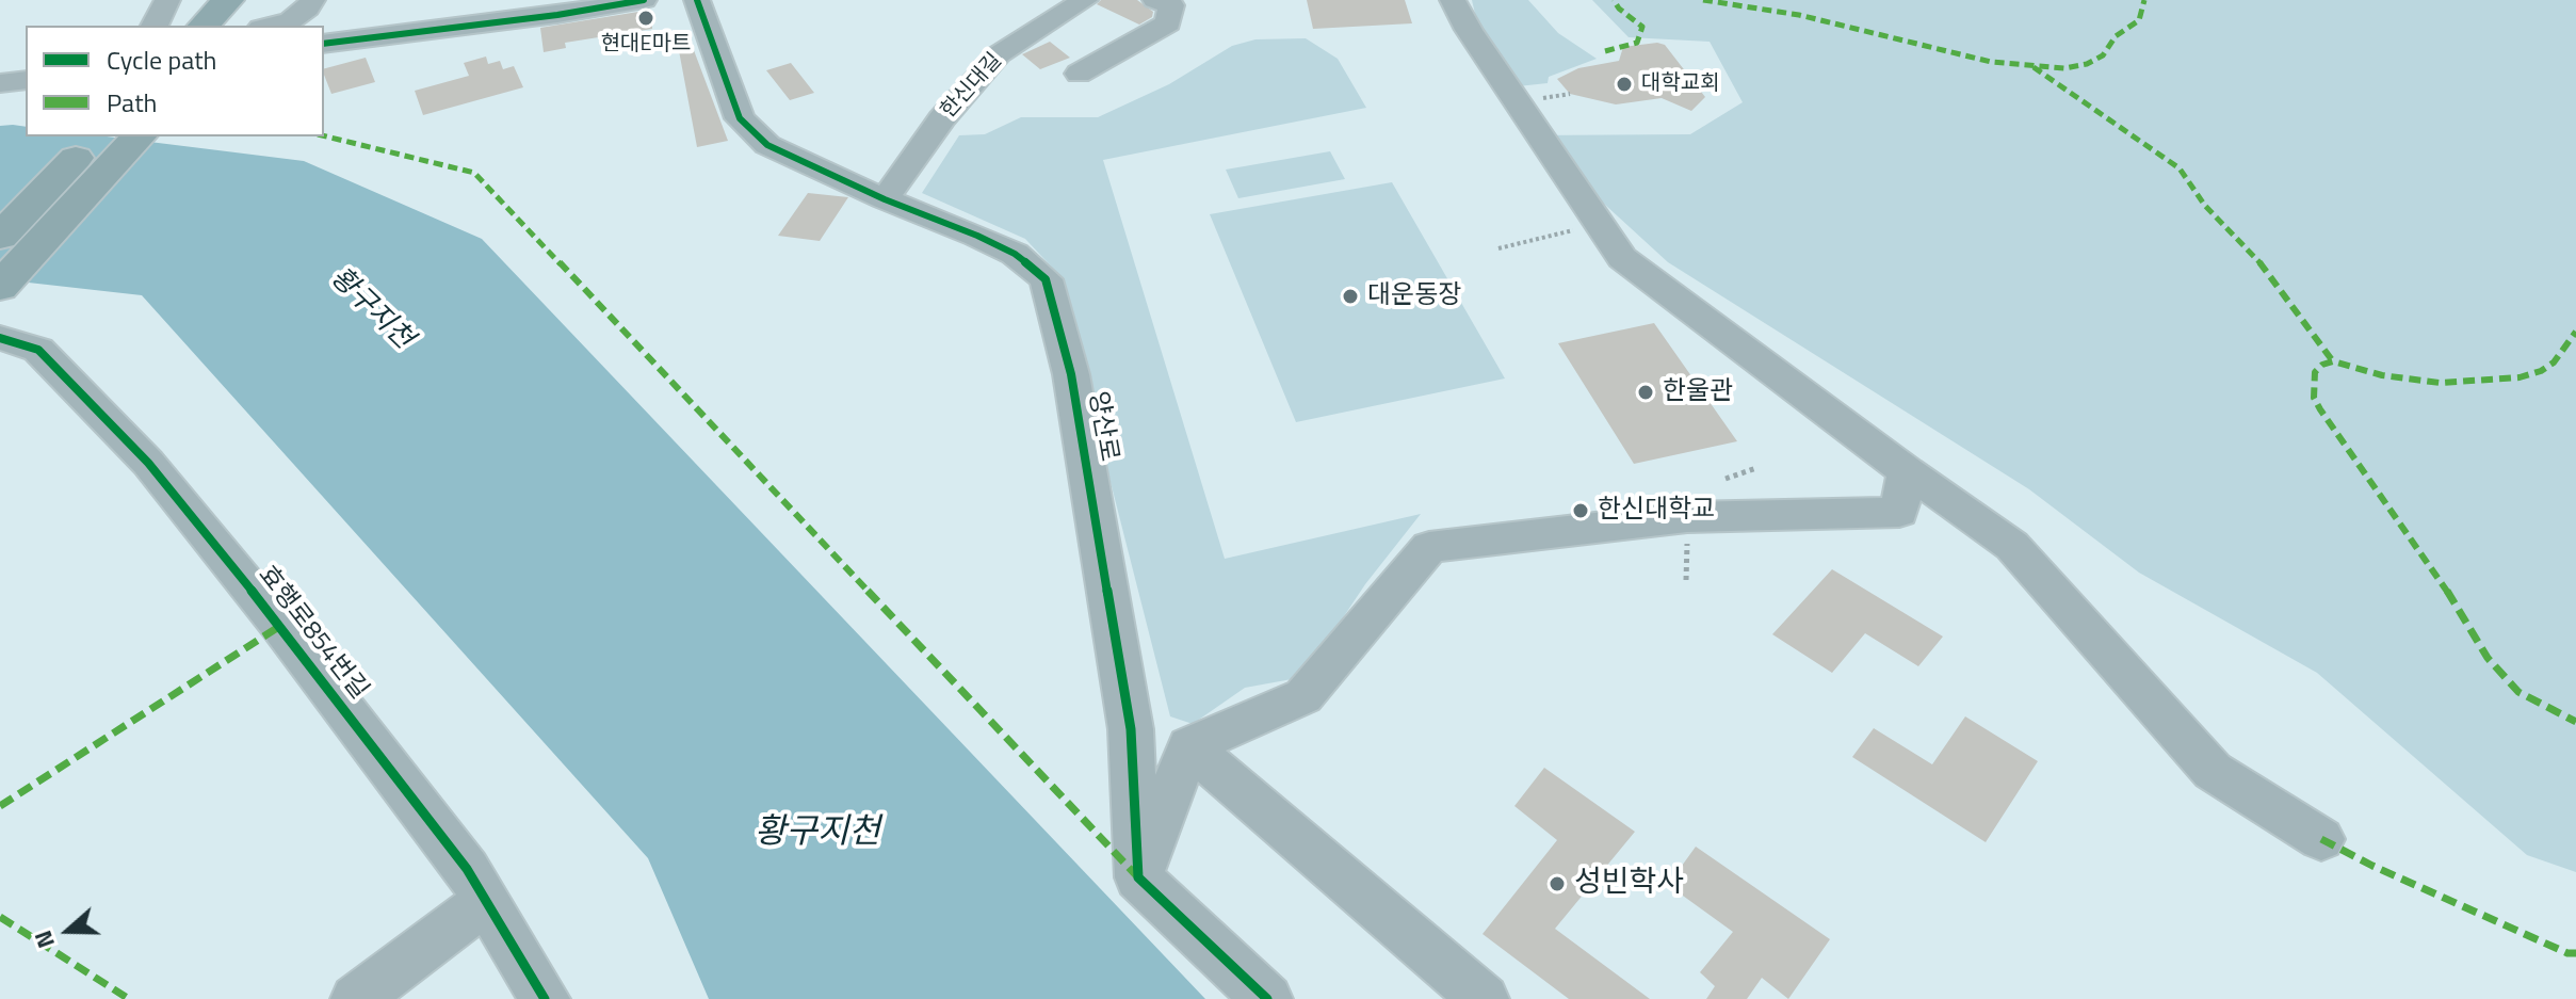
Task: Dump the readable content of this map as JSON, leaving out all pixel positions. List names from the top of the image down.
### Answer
{
  "streets": {
    "street": ["한신대길", "양산로", "효행로854번길"]
  },
  "crossings": [
    ["한신대길", "양산로"]
  ],
  "water": ["황구지천"],
  "places": [
    "현대E마트",
    "대학교회",
    "대운동장",
    "한울관",
    "한신대학교",
    "성빈학사"
  ],
  "legend": ["Cycle path", "Path"],
  "north": "left"
}
